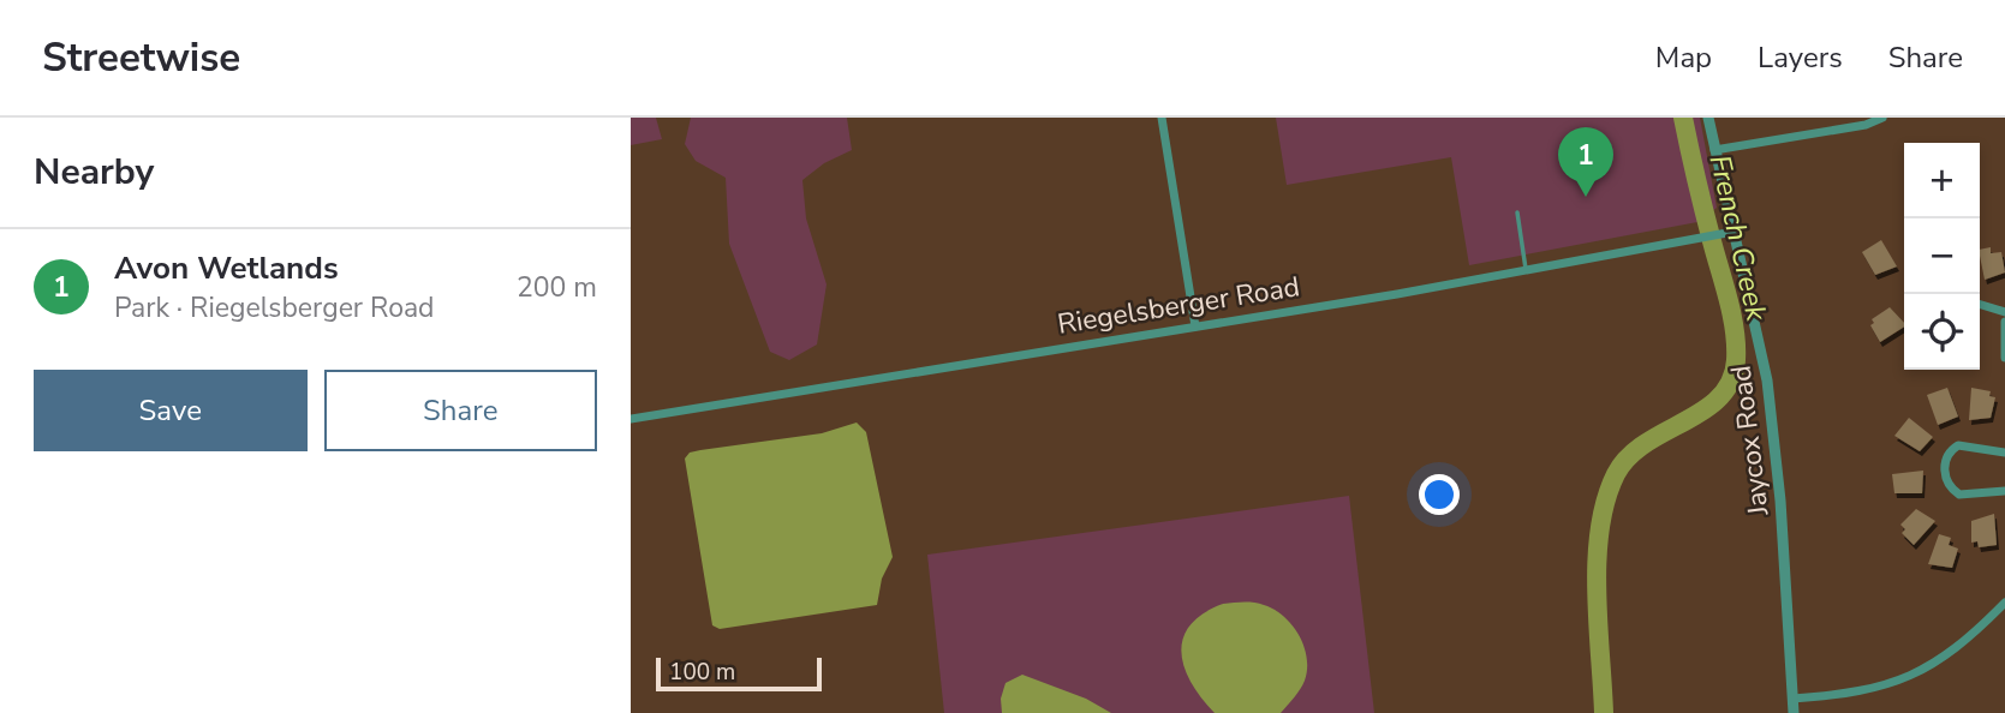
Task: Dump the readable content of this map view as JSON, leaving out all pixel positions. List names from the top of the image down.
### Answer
{
  "streets": {
    "street": ["Riegelsberger Road", "Jaycox Road"]
  },
  "crossings": [
    ["Riegelsberger Road", "Jaycox Road"]
  ],
  "water": ["French Creek"],
  "scale_bar": "100 m",
  "page": {
    "header": "Streetwise",
    "nav": ["Map", "Layers", "Share"],
    "heading": "Nearby",
    "pins": "1",
    "map_buttons": ["+", "−"],
    "list": [
      {
        "mark": "1",
        "name": "Avon Wetlands",
        "note": "Park · Riegelsberger Road",
        "value": "200 m"
      }
    ],
    "buttons": ["Save", "Share"],
    "scale": "100 m"
  }
}
